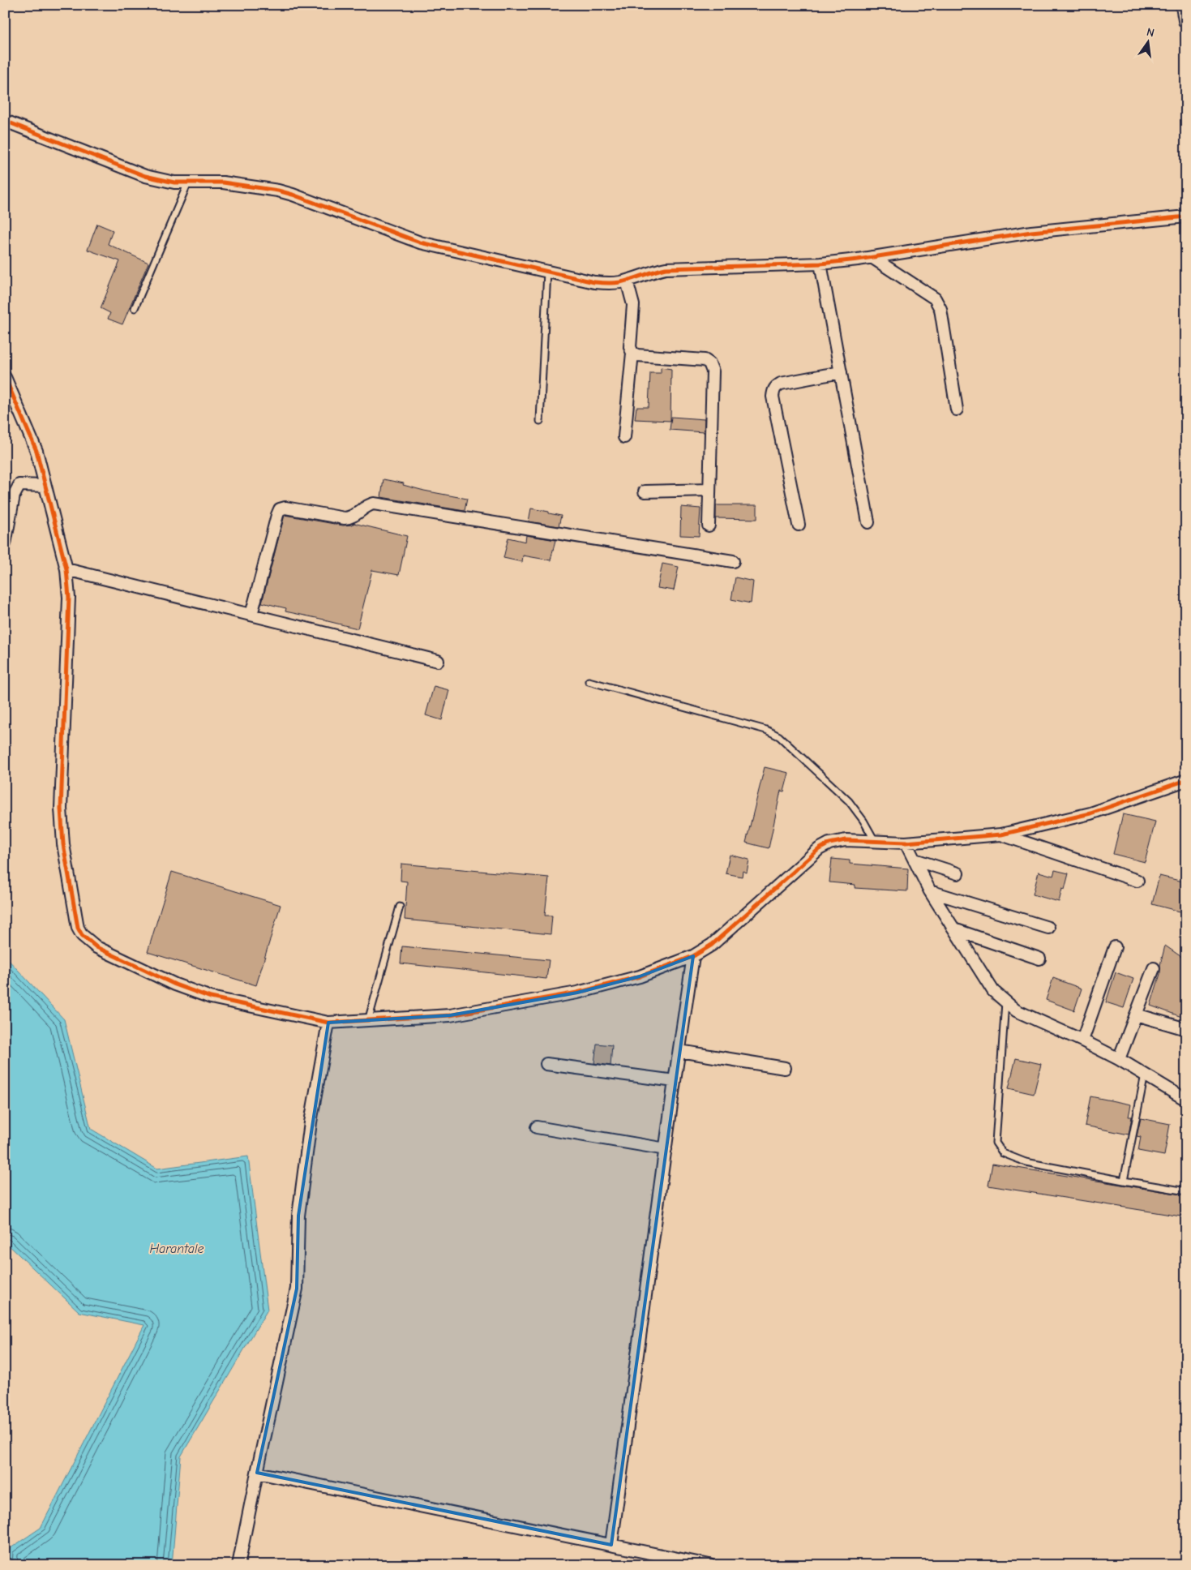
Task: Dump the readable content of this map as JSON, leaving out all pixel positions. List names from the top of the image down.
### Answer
{
  "water": ["Harantale"],
  "north": "top"
}
